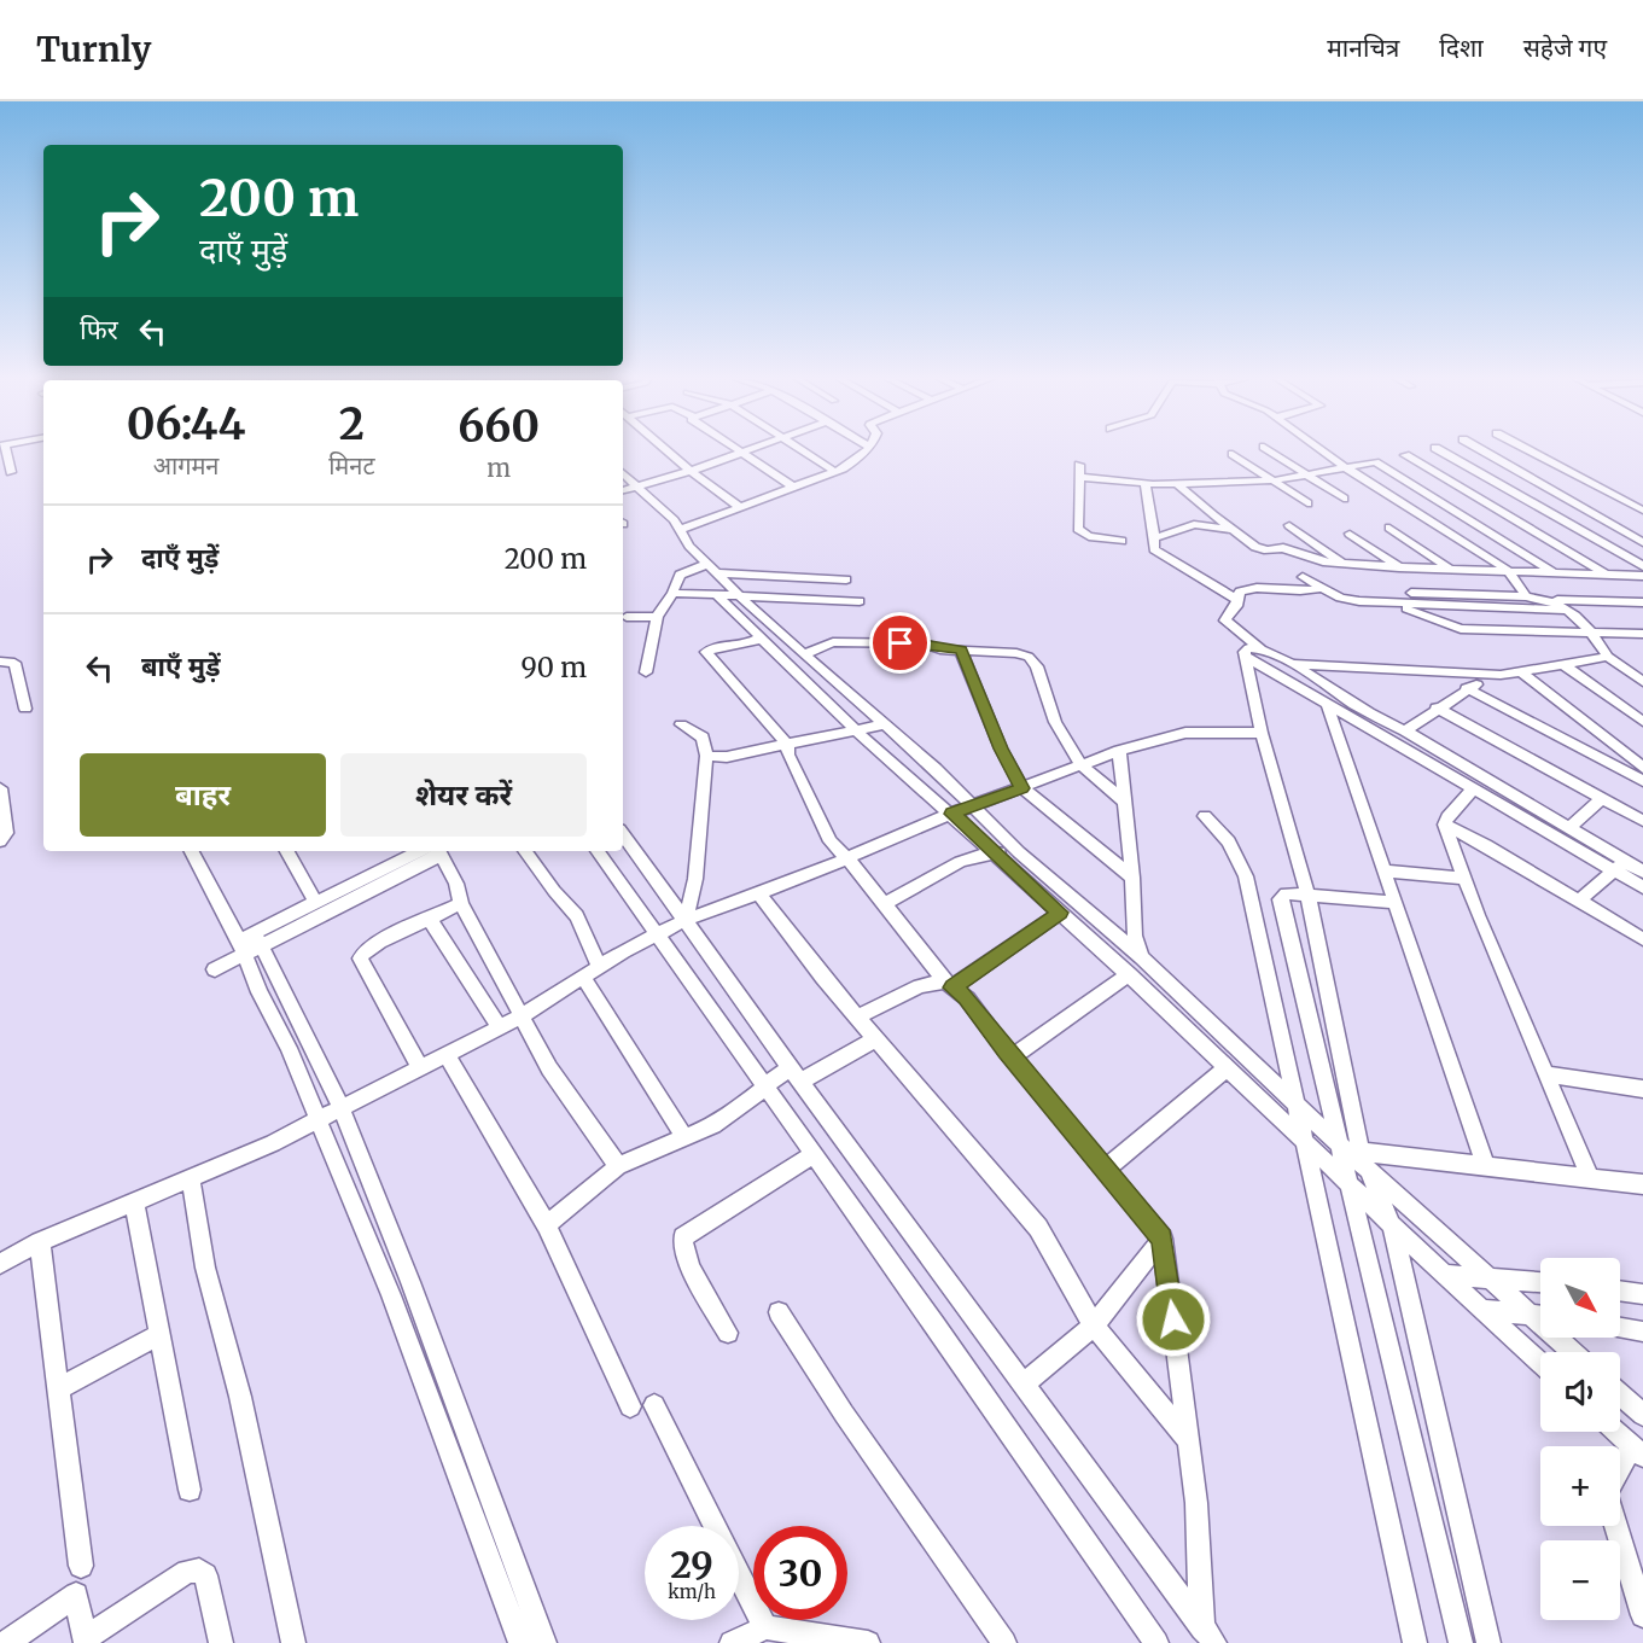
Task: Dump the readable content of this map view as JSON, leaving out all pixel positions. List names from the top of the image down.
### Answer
{
  "north": "bottom right",
  "page": {
    "header": "Turnly",
    "nav": ["मानचित्र", "दिशा", "सहेजे गए"],
    "turn": ["200 m", "दाएँ मुड़ें"],
    "then": "फिर",
    "eta": [
      "06:44",
      "आगमन",
      "2",
      "मिनट",
      "660",
      "m"
    ],
    "list": [
      {
        "name": "दाएँ मुड़ें",
        "value": "200 m"
      },
      {
        "name": "बाएँ मुड़ें",
        "value": "90 m"
      }
    ],
    "buttons": ["बाहर", "शेयर करें"],
    "map_buttons": ["+", "−"],
    "speed": "29 km/h",
    "limit": "30"
  }
}
